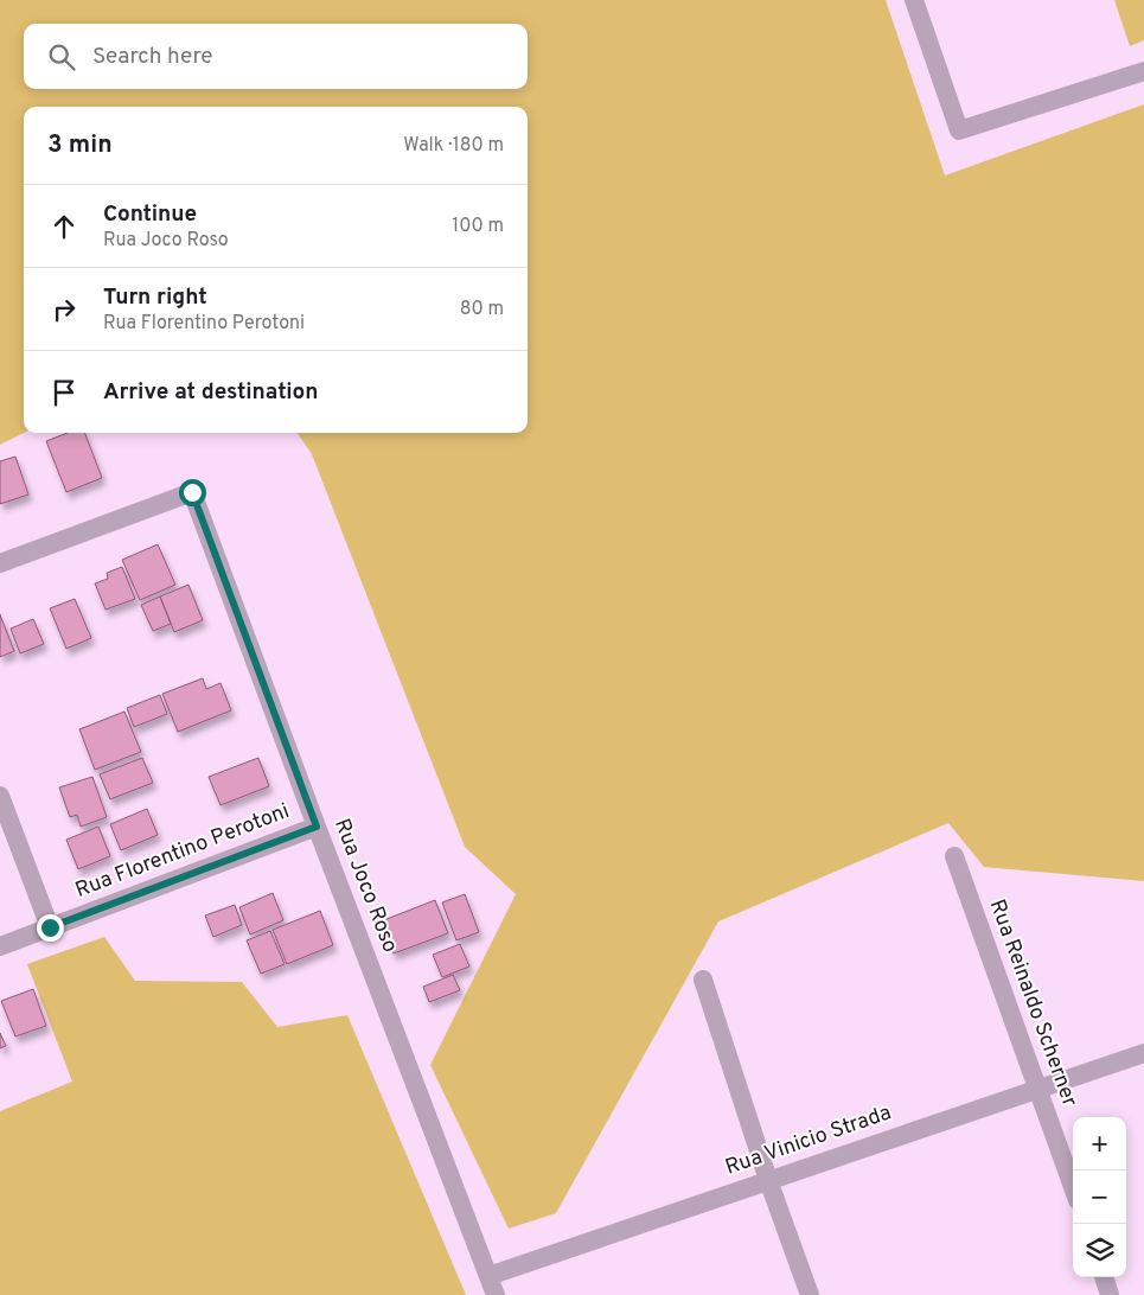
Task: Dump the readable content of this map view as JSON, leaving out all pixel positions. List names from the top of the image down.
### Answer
{
  "streets": {
    "street": [
      "Rua Florentino Perotoni",
      "Rua Joco Roso",
      "Rua Reinaldo Scherner",
      "Rua Vinicio Strada"
    ]
  },
  "crossings": [
    ["Rua Florentino Perotoni", "Rua Joco Roso"],
    ["Rua Joco Roso", "Rua Vinicio Strada"],
    ["Rua Reinaldo Scherner", "Rua Vinicio Strada"]
  ],
  "page": {
    "search": "Search here",
    "heading": ["3 min", "Walk · 180 m"],
    "list": [
      ["Continue", "Rua Joco Roso", "100 m"],
      ["Turn right", "Rua Florentino Perotoni", "80 m"],
      "Arrive at destination"
    ],
    "map_buttons": ["+", "−"]
  }
}
